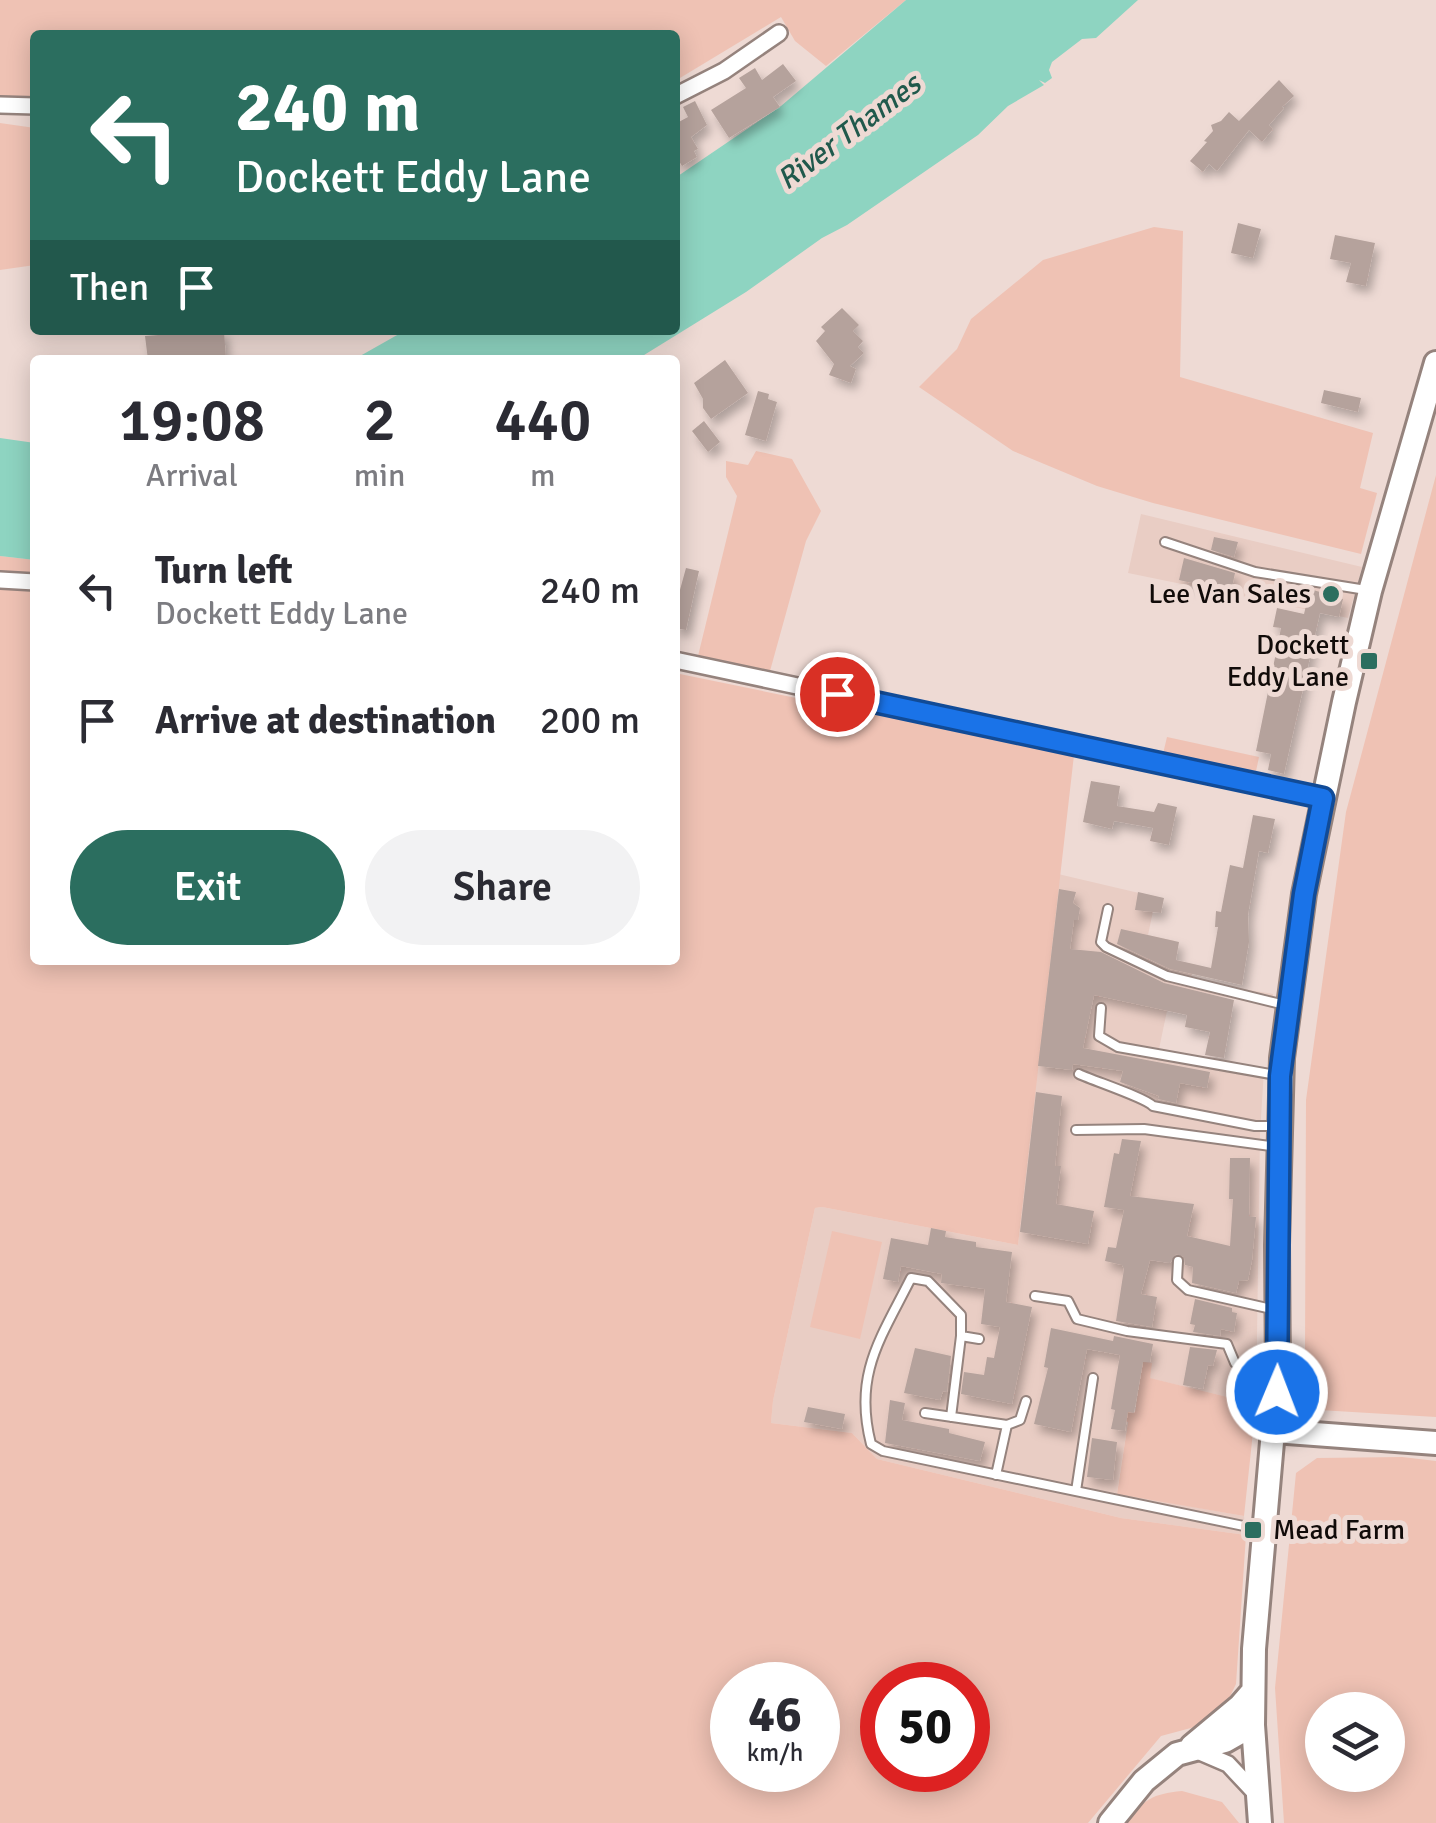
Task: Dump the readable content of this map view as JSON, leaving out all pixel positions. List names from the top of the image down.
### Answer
{
  "water": ["River Thames"],
  "places": {
    "other": ["Lee Van Sales"],
    "transit": ["Dockett Eddy Lane", "Mead Farm"]
  },
  "page": {
    "turn": ["240 m", "Dockett Eddy Lane"],
    "then": "Then",
    "eta": [
      "19:08",
      "Arrival",
      "2",
      "min",
      "440",
      "m"
    ],
    "list": [
      {
        "name": "Turn left",
        "note": "Dockett Eddy Lane",
        "value": "240 m"
      },
      {
        "name": "Arrive at destination",
        "value": "200 m"
      }
    ],
    "buttons": ["Exit", "Share"],
    "speed": "46 km/h",
    "limit": "50"
  }
}
